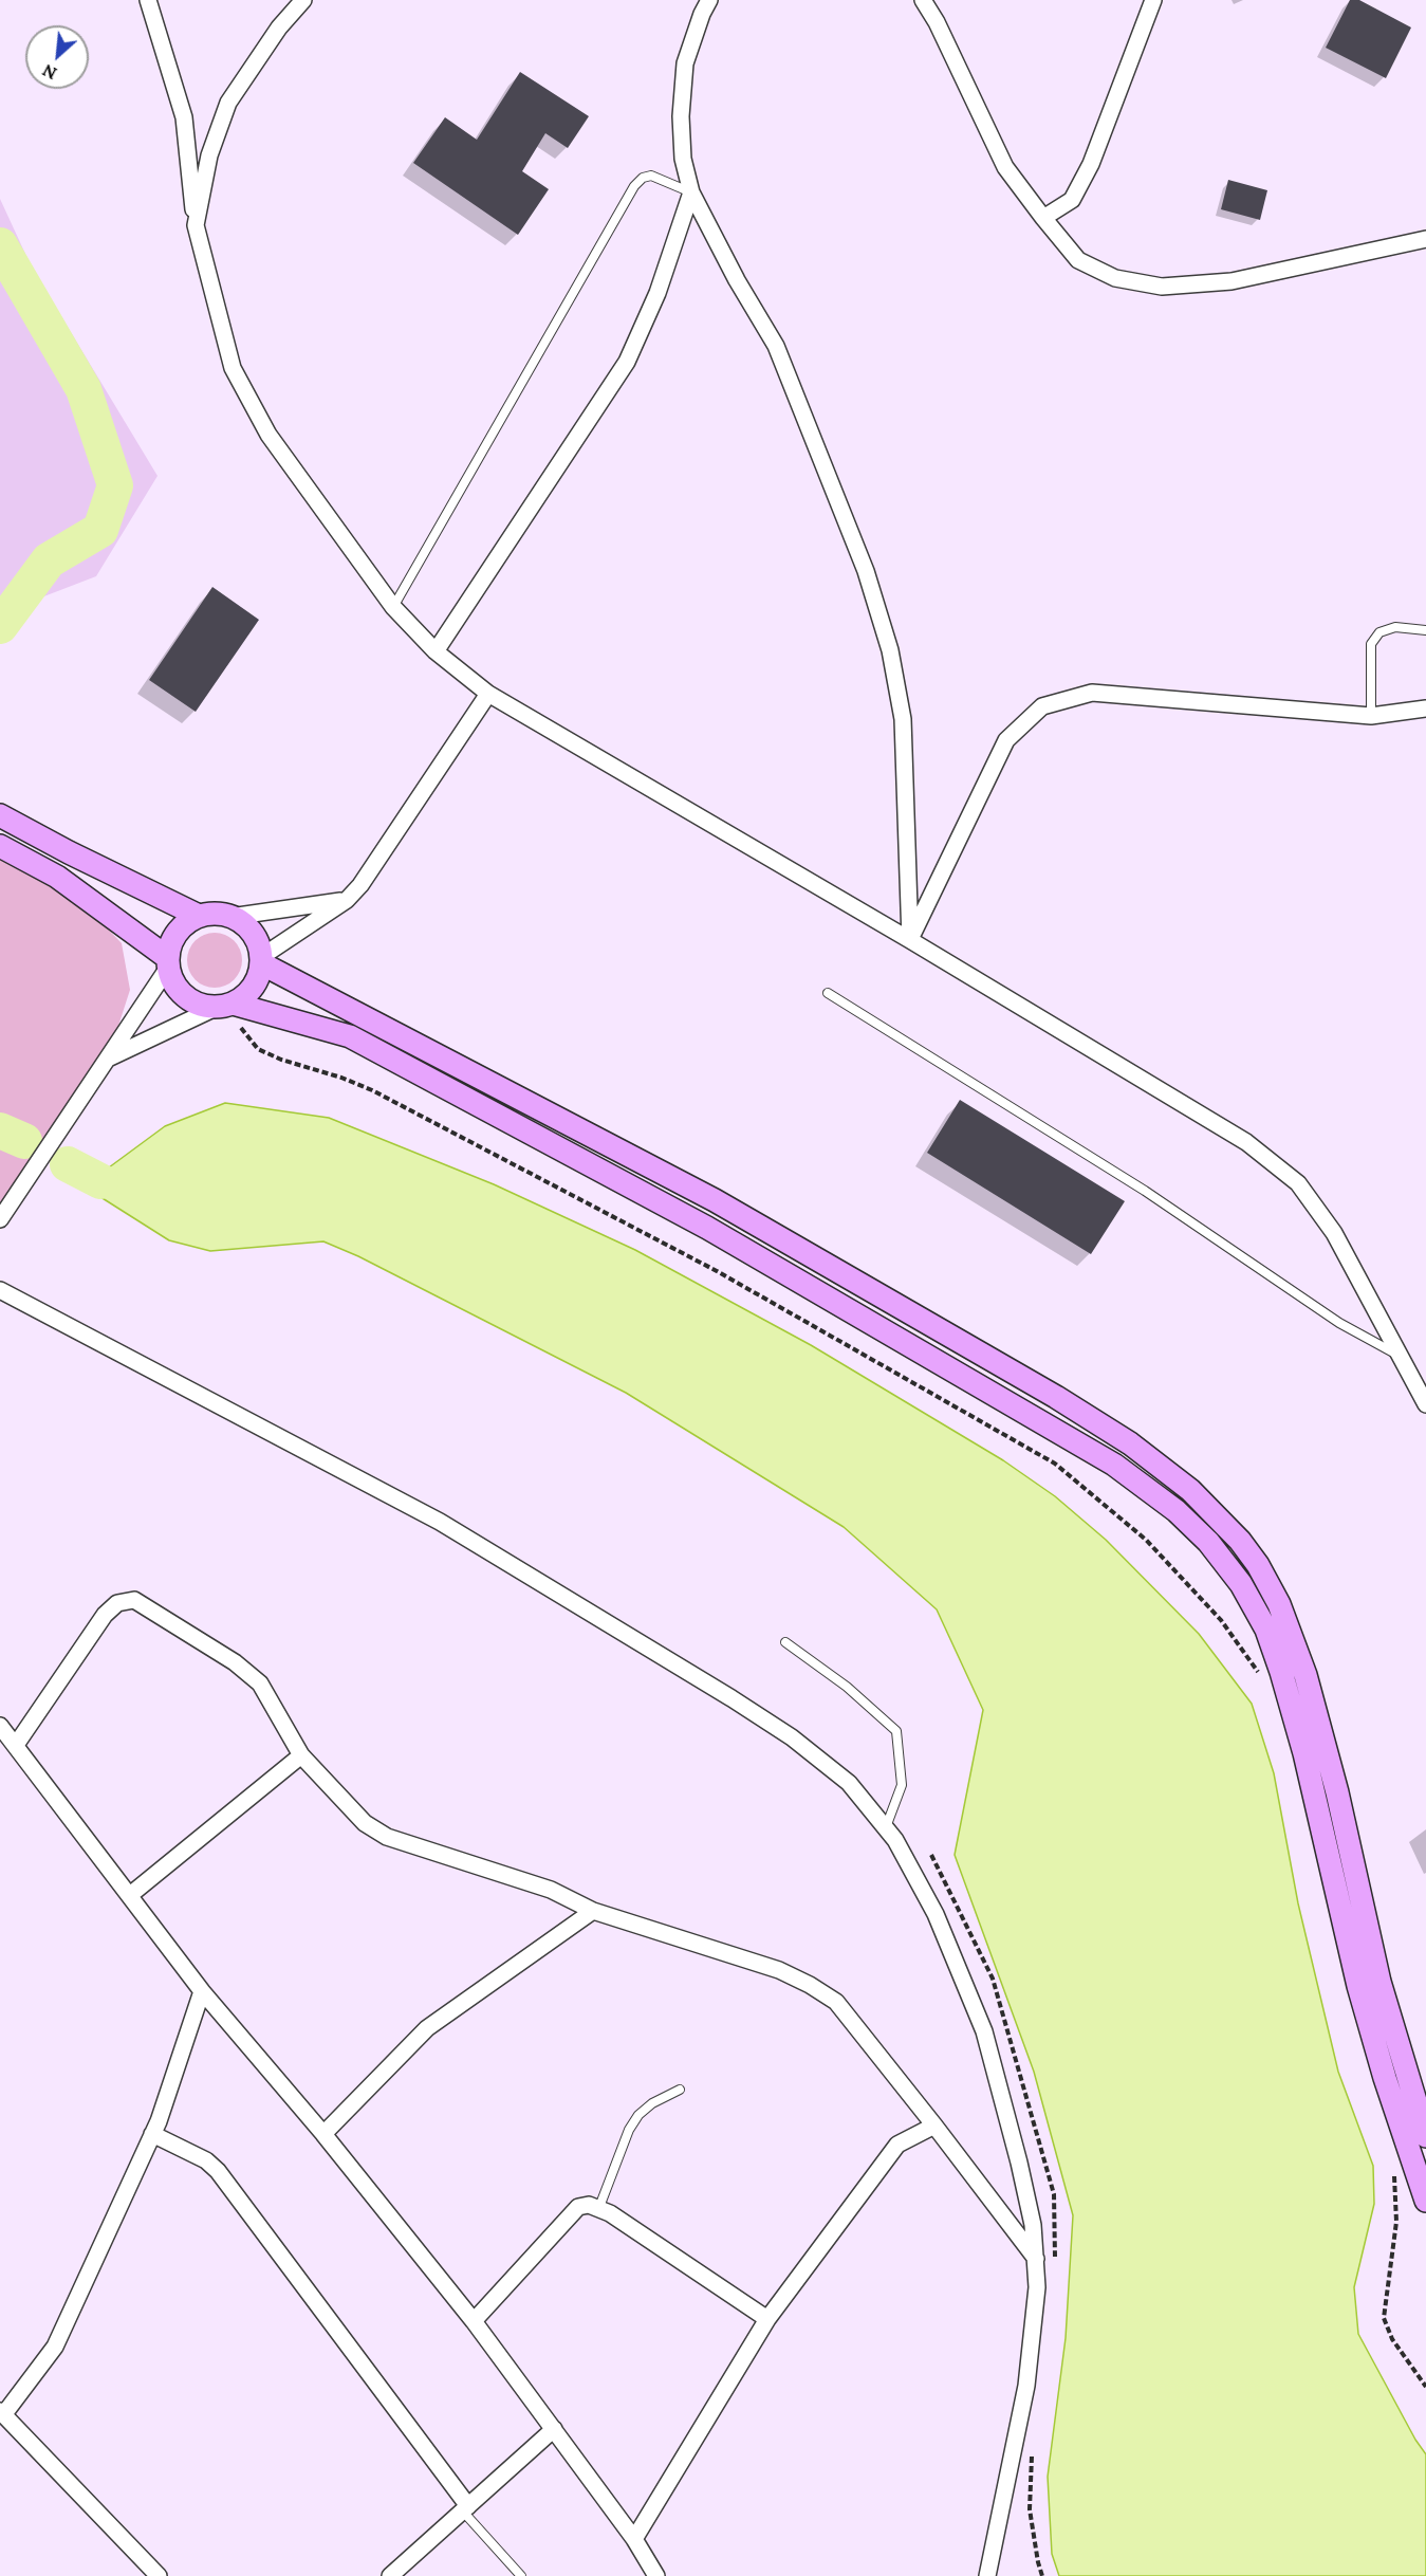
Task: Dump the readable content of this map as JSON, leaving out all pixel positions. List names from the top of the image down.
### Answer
{
  "north": "bottom left"
}
